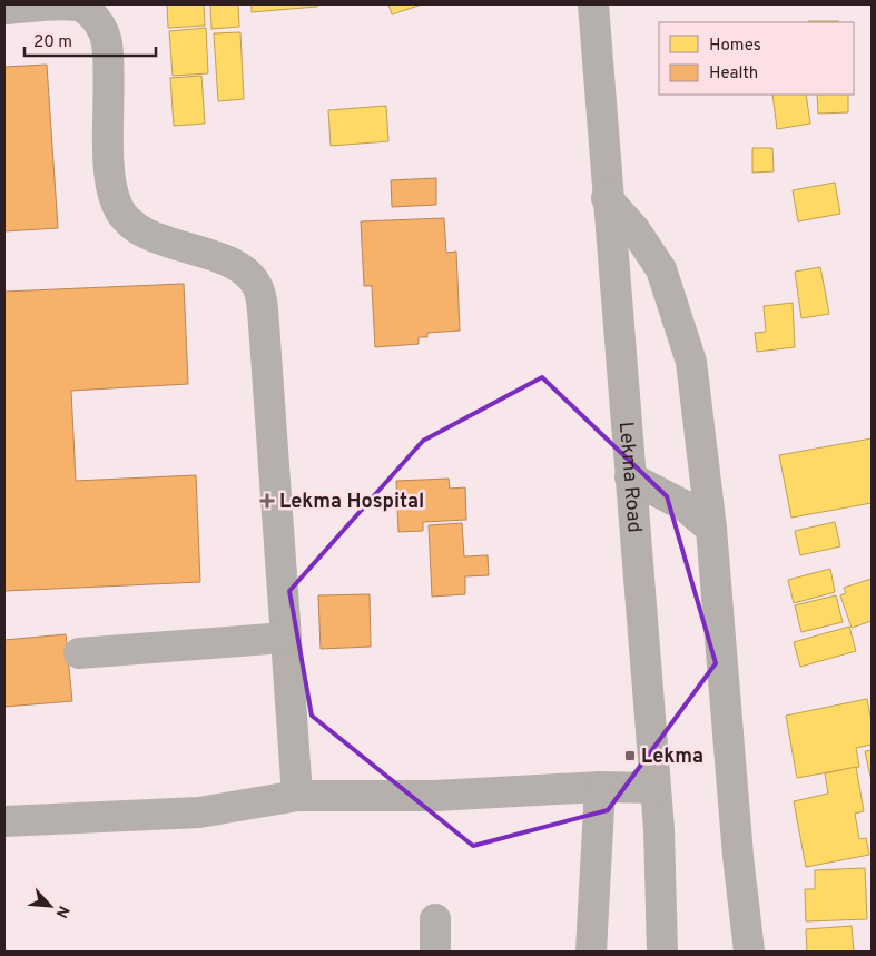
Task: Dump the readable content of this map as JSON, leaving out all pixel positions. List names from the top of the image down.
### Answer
{
  "streets": {
    "street": ["Lekma Road"]
  },
  "places": {
    "health": ["Lekma Hospital"],
    "transit": ["Lekma"]
  },
  "legend": ["Homes", "Health"],
  "scale_bar": "20 m",
  "north": "bottom right"
}
